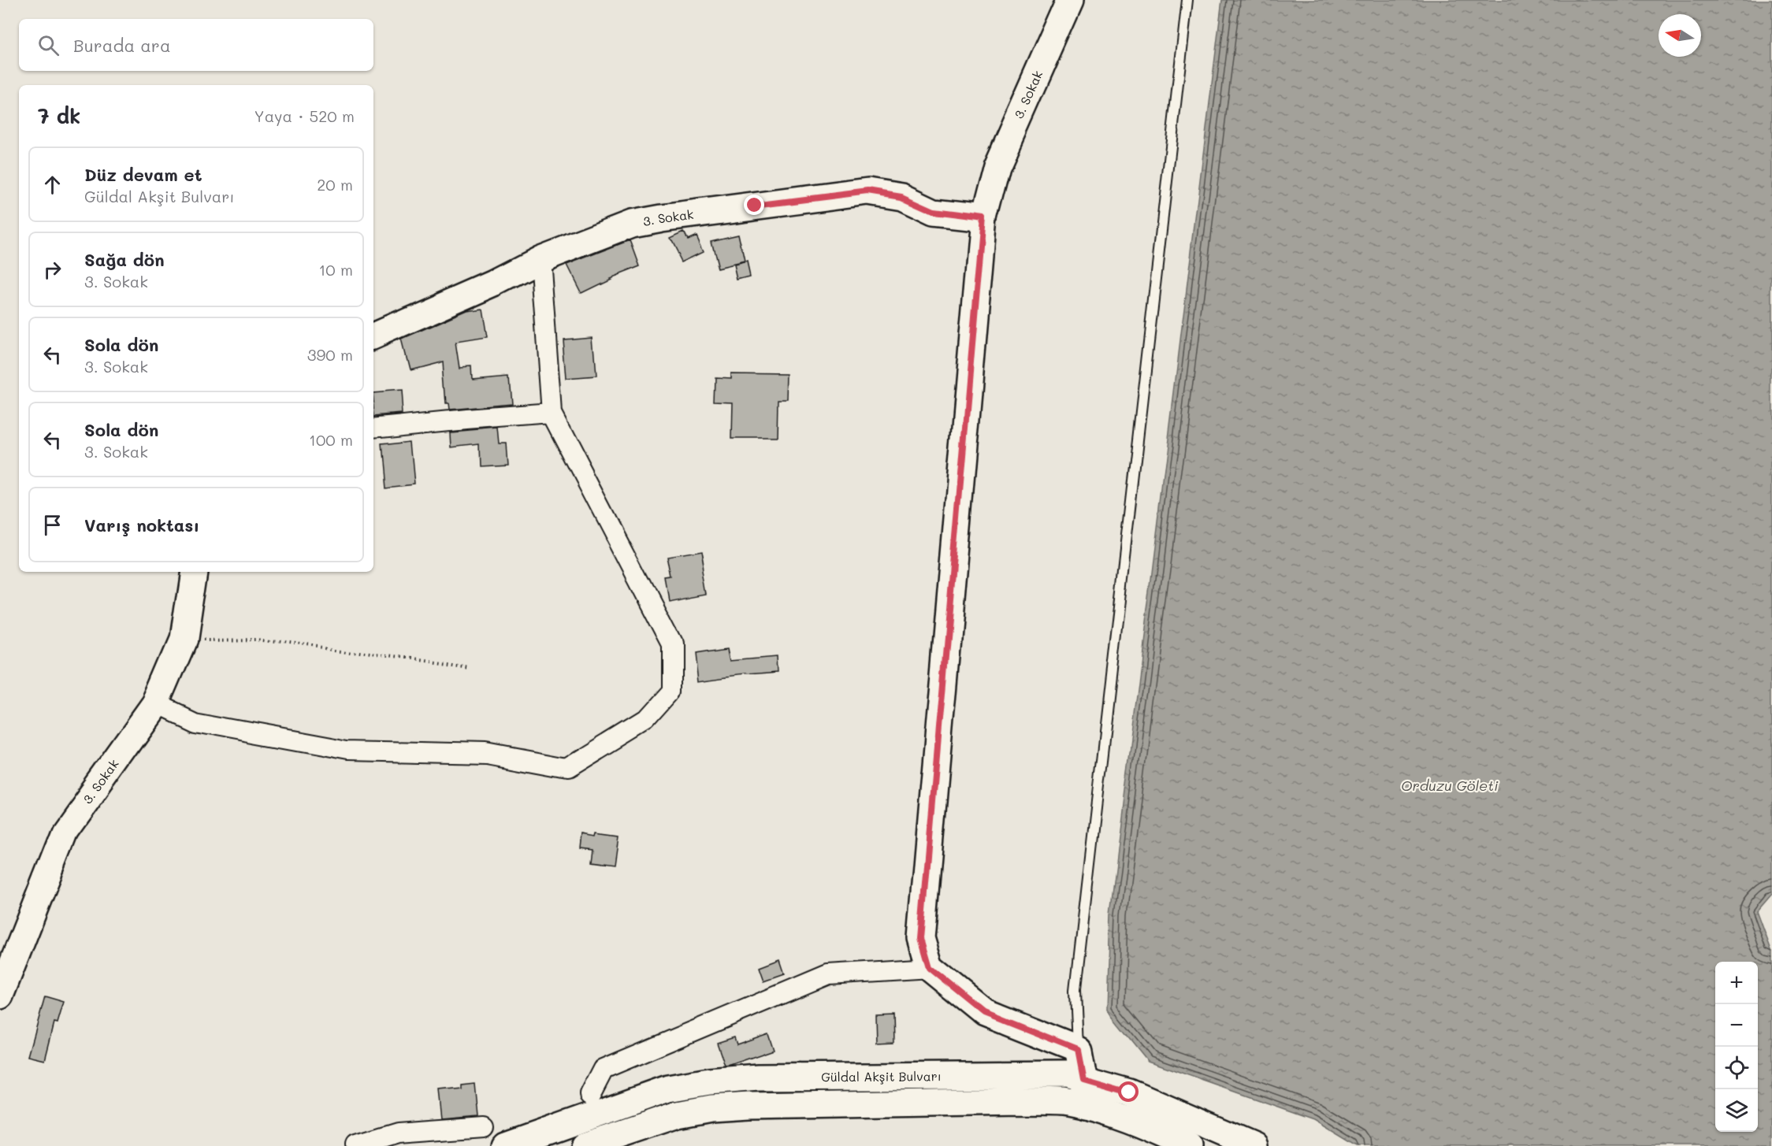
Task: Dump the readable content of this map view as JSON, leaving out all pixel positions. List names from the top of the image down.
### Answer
{
  "streets": {
    "street": ["3. Sokak", "Güldal Akşit Bulvarı"]
  },
  "water": ["Orduzu Göleti"],
  "north": "left",
  "page": {
    "search": "Burada ara",
    "heading": ["7 dk", "Yaya · 520 m"],
    "list": [
      ["Düz devam et", "Güldal Akşit Bulvarı", "20 m"],
      ["Sağa dön", "3. Sokak", "10 m"],
      ["Sola dön", "3. Sokak", "390 m"],
      ["Sola dön", "3. Sokak", "100 m"],
      "Varış noktası"
    ],
    "map_buttons": ["+", "−"]
  }
}
